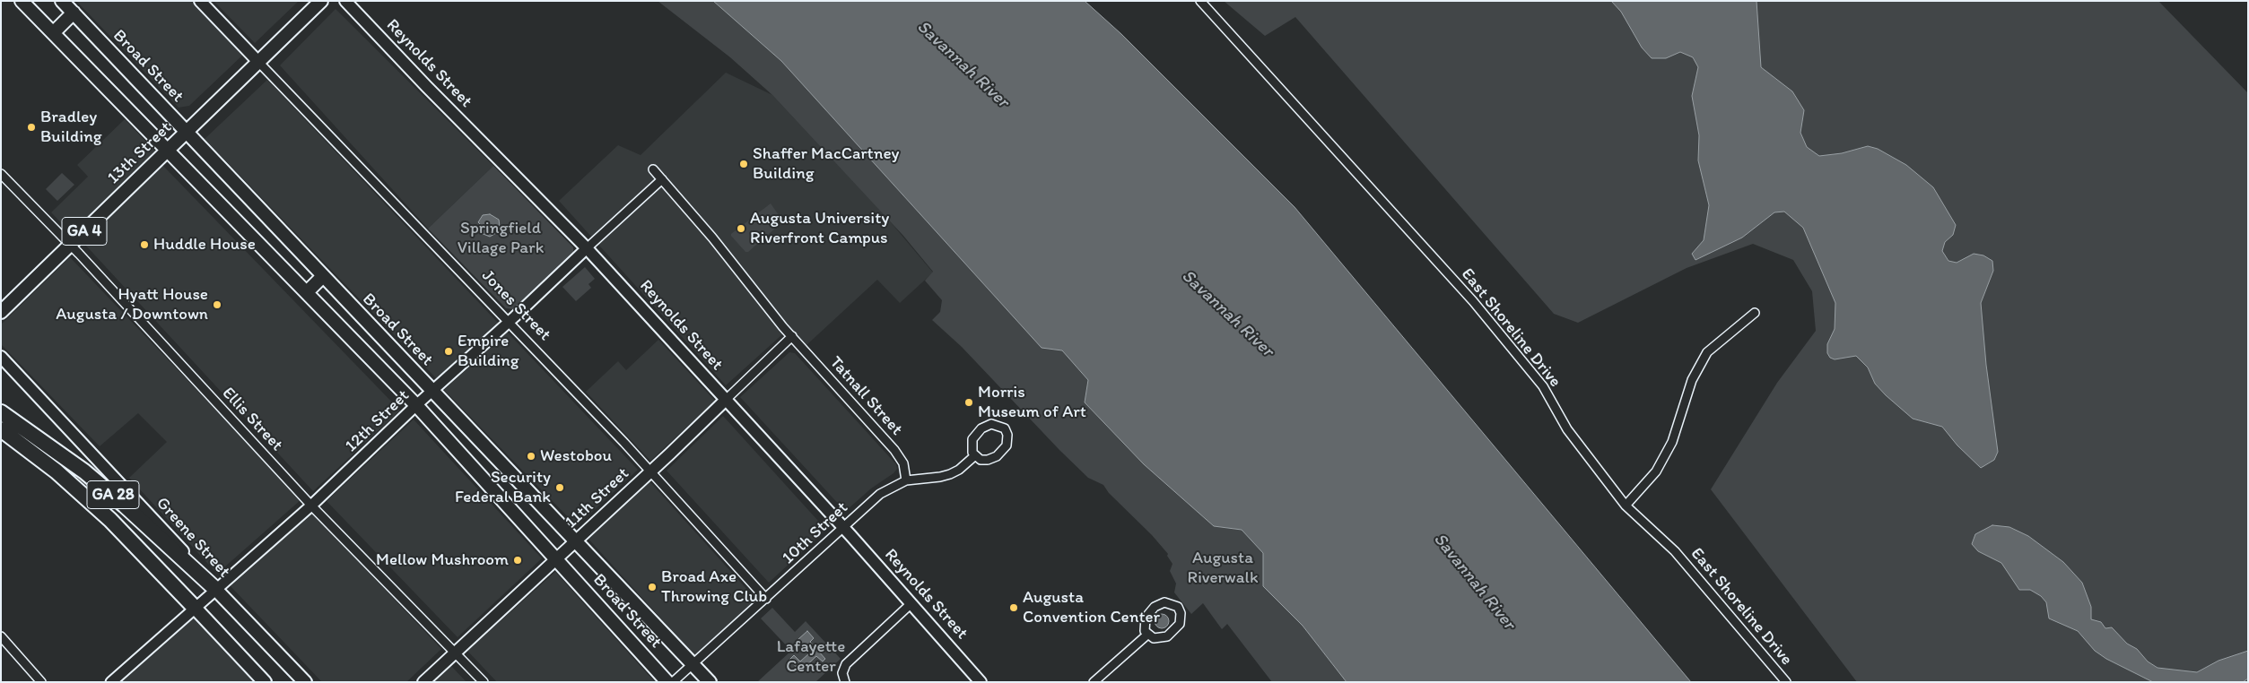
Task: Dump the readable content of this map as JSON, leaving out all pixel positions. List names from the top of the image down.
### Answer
{
  "streets": {
    "highway": ["GA 28"],
    "main road": [
      "Reynolds Street",
      "Broad Street",
      "13th Street",
      "GA 4",
      "Jones Street",
      "11th Street",
      "Greene Street"
    ],
    "street": [
      "East Shoreline Drive",
      "Tatnall Street",
      "Ellis Street",
      "12th Street",
      "10th Street"
    ]
  },
  "crossings": [
    ["Reynolds Street", "12th Street"],
    ["Reynolds Street", "11th Street"],
    ["Reynolds Street", "10th Street"],
    ["Broad Street", "13th Street"],
    ["Broad Street", "12th Street"],
    ["Broad Street", "11th Street"],
    ["Broad Street", "10th Street"],
    ["13th Street", "Jones Street"],
    ["13th Street", "Ellis Street"],
    ["Jones Street", "12th Street"],
    ["Jones Street", "11th Street"],
    ["Jones Street", "10th Street"],
    ["Tatnall Street", "12th Street"],
    ["Tatnall Street", "11th Street"],
    ["Tatnall Street", "10th Street"],
    ["Ellis Street", "12th Street"],
    ["Ellis Street", "11th Street"],
    ["12th Street", "GA 28"],
    ["12th Street", "Greene Street"],
    ["GA 28", "Greene Street"]
  ],
  "water": ["Savannah River"],
  "parks": ["Springfield Village Park", "Augusta Riverwalk", "Lafayette Center"],
  "places": [
    "Bradley Building",
    "Shaffer MacCartney Building",
    "Augusta University Riverfront Campus",
    "Huddle House",
    "Hyatt House Augusta / Downtown",
    "Empire Building",
    "Morris Museum of Art",
    "Westobou",
    "Security Federal Bank",
    "Mellow Mushroom",
    "Broad Axe Throwing Club",
    "Augusta Convention Center"
  ]
}
